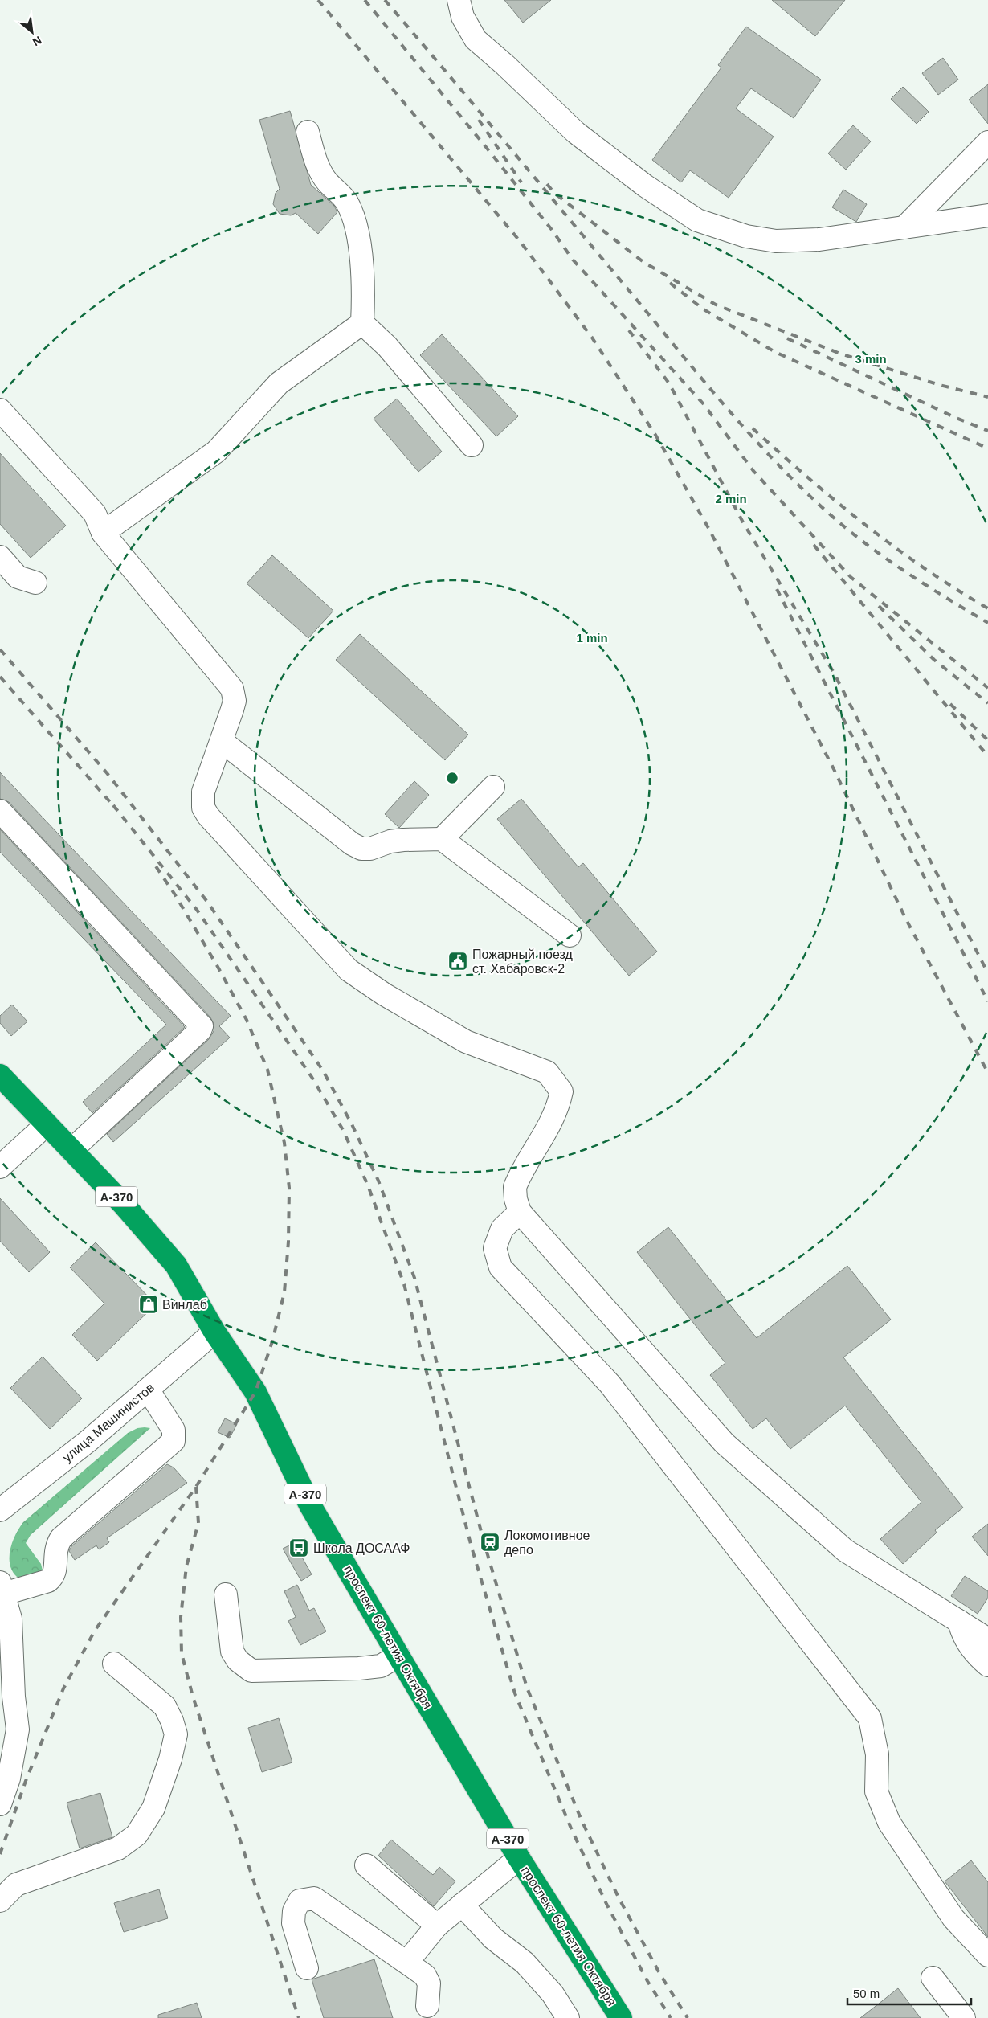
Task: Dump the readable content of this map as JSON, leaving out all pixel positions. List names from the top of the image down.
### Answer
{
  "streets": {
    "highway": ["А-370", "проспект 60-летия Октября"],
    "street": ["улица Машинистов"]
  },
  "crossings": [
    ["улица Машинистов", "проспект 60-летия Октября"]
  ],
  "places": {
    "public building": ["Пожарный поезд ст. Хабаровск-2"],
    "shop": ["Винлаб"],
    "station": ["Локомотивное депо"],
    "bus stop": ["Школа ДОСААФ"]
  },
  "scale_bar": "50 m",
  "north": "bottom right",
  "rings": ["3 min", "2 min", "1 min"]
}
